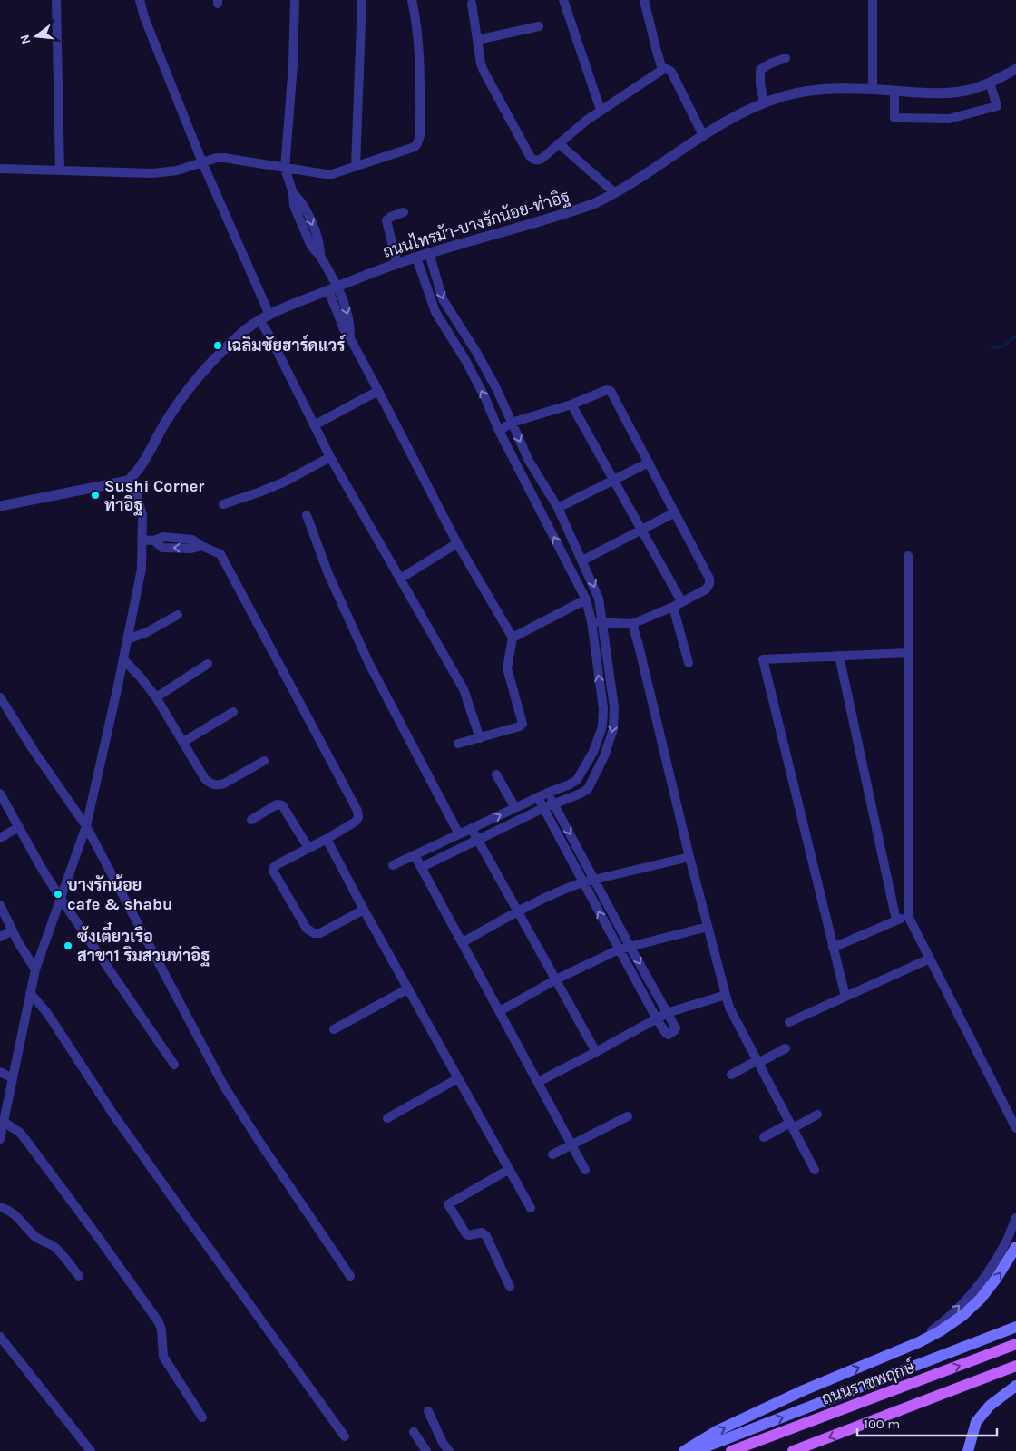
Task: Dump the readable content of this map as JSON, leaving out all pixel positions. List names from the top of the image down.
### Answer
{
  "streets": {
    "main road": ["ถนนราชพฤกษ์"],
    "street": ["ถนนไทรม้า-บางรักน้อย-ท่าอิฐ"]
  },
  "places": [
    "เฉลิมชัยฮาร์ดแวร์",
    "Sushi Corner ท่าอิฐ",
    "บางรักน้อย cafe & shabu",
    "ซ้งเตี๋ยวเรือ สาขา1 ริมสวนท่าอิฐ"
  ],
  "scale_bar": "100 m",
  "north": "left"
}
